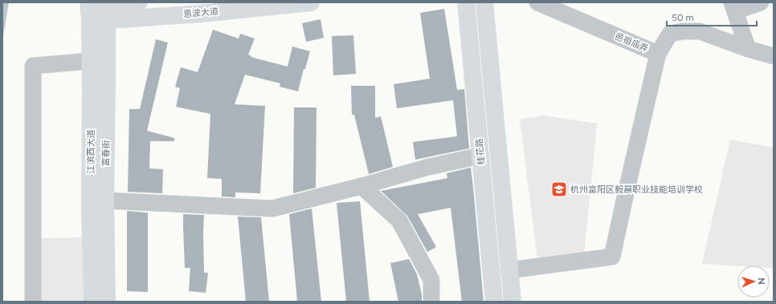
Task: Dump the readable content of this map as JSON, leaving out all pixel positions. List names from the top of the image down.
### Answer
{
  "streets": {
    "main road": [
      "恩波大道",
      "江滨西大道",
      "桂花路",
      "富春街"
    ],
    "street": ["邑祖庙弄"]
  },
  "crossings": [
    ["恩波大道", "江滨西大道"],
    ["恩波大道", "富春街"]
  ],
  "places": {
    "school or university": ["杭州富阳区毅晨职业技能培训学校"]
  },
  "scale_bar": "50 m",
  "north": "right"
}
